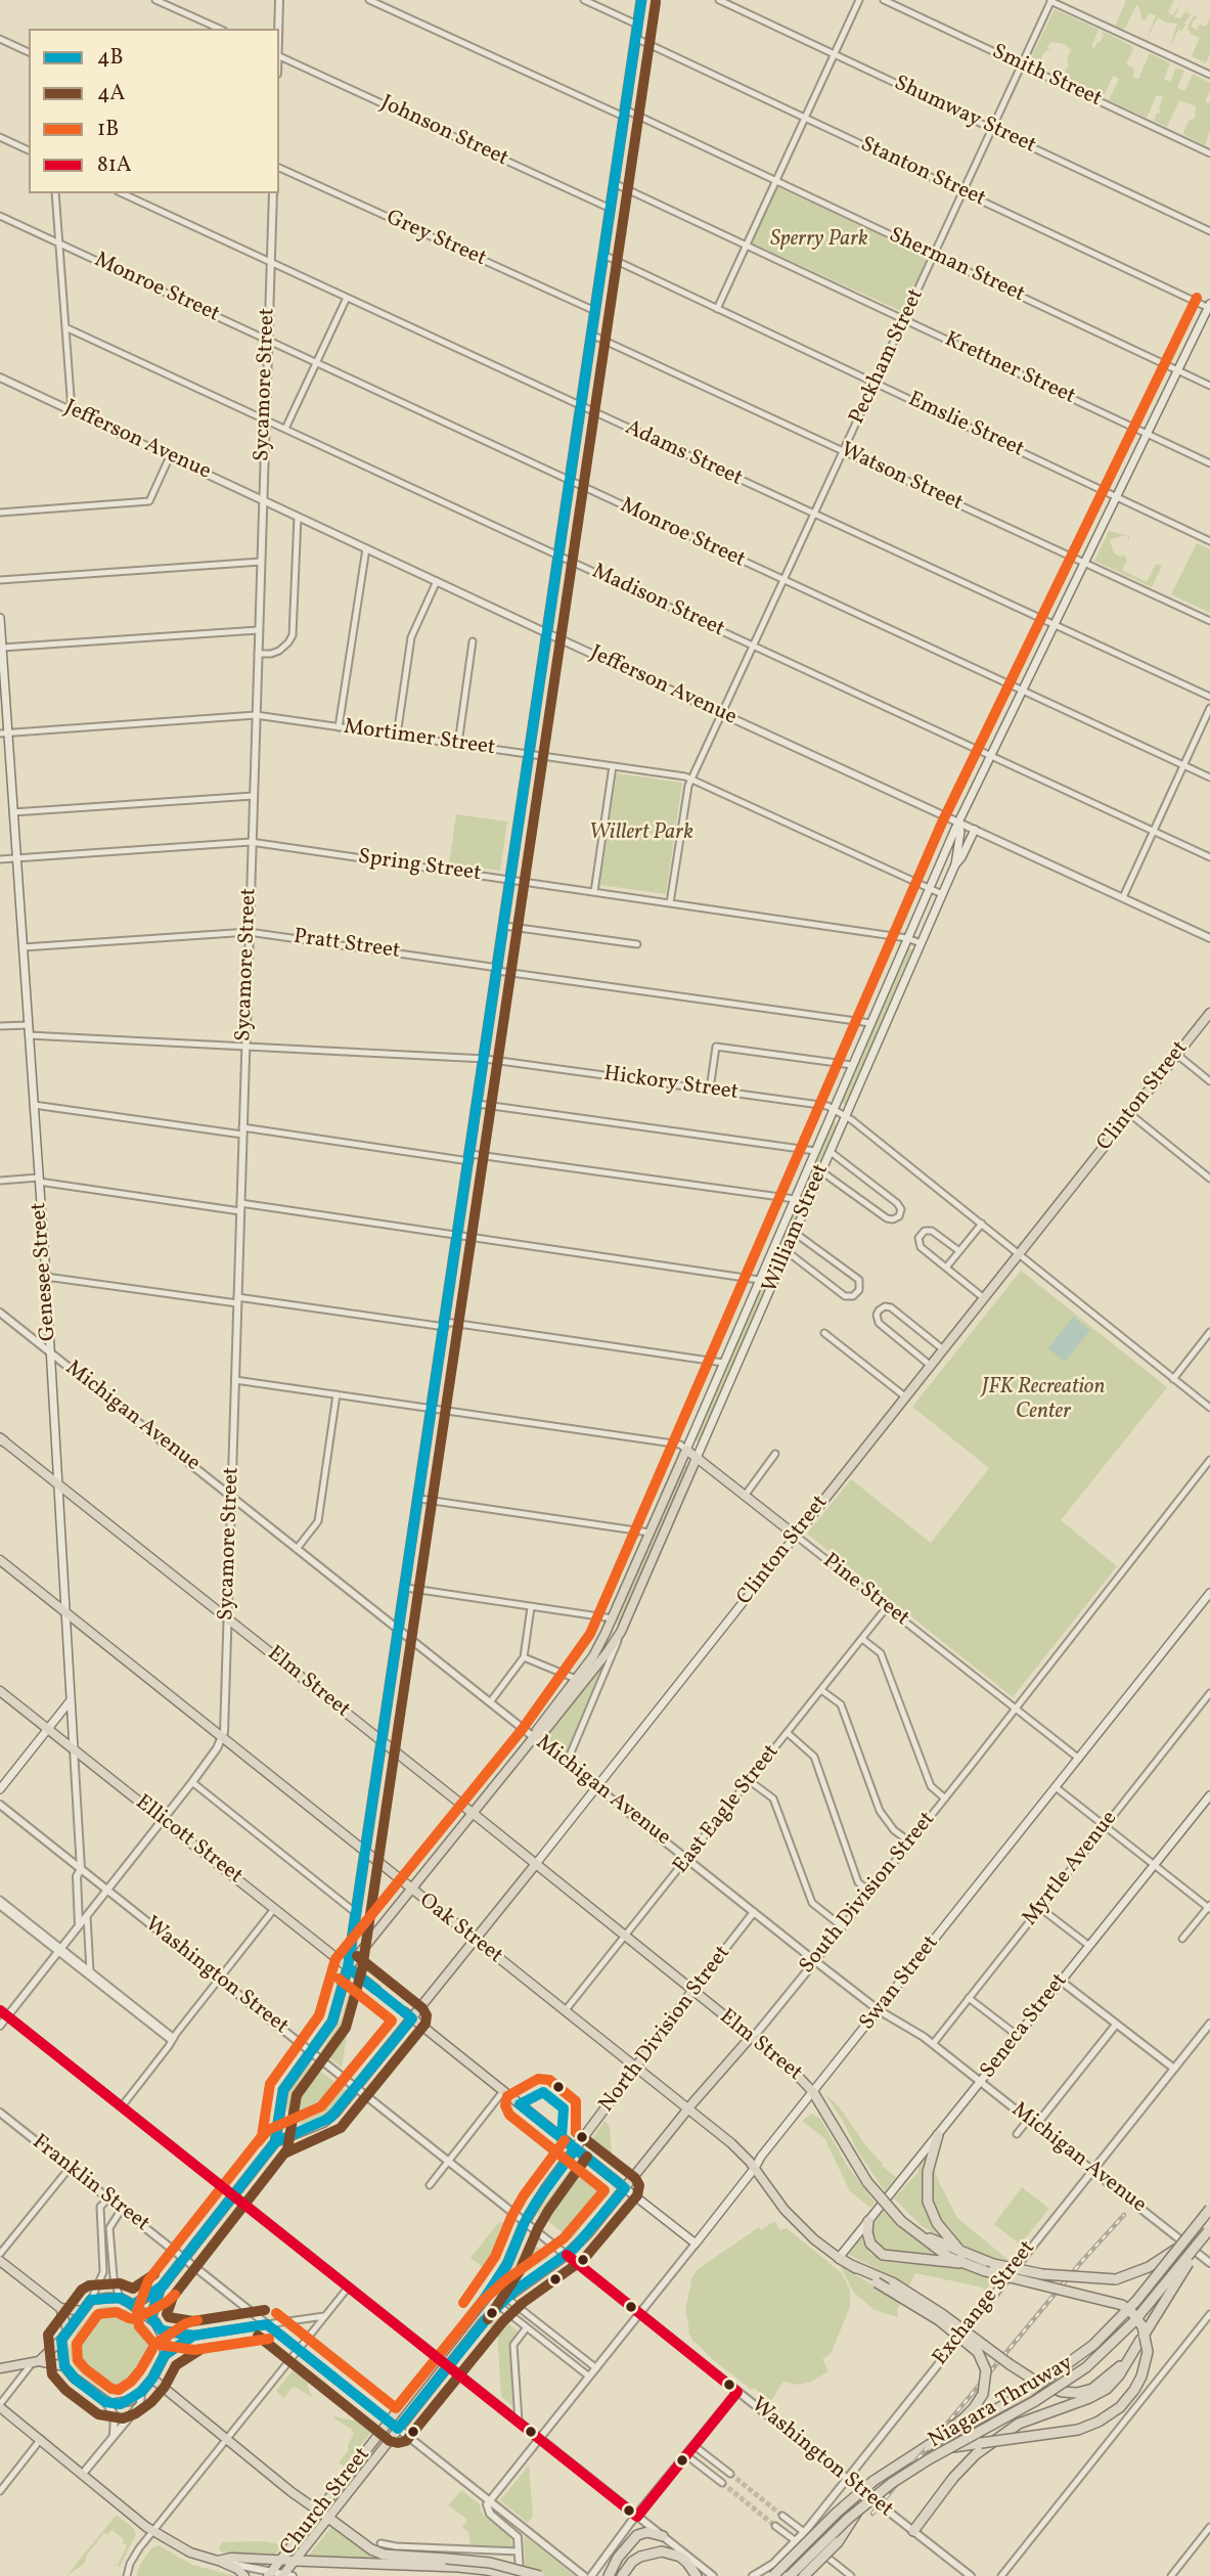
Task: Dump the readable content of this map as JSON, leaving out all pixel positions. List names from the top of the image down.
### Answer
{
  "streets": {
    "highway": ["Niagara Thruway"],
    "main road": [
      "Clinton Street",
      "William Street",
      "Genesee Street",
      "Pine Street",
      "Elm Street",
      "Ellicott Street",
      "South Division Street",
      "Oak Street",
      "Swan Street",
      "Seneca Street",
      "North Division Street",
      "Church Street"
    ],
    "street": [
      "Smith Street",
      "Shumway Street",
      "Johnson Street",
      "Stanton Street",
      "Grey Street",
      "Sherman Street",
      "Monroe Street",
      "Peckham Street",
      "Krettner Street",
      "Sycamore Street",
      "Emslie Street",
      "Jefferson Avenue",
      "Adams Street",
      "Watson Street",
      "Madison Street",
      "Mortimer Street",
      "Spring Street",
      "Pratt Street",
      "Hickory Street",
      "Michigan Avenue",
      "East Eagle Street",
      "Myrtle Avenue",
      "Washington Street",
      "Franklin Street",
      "Exchange Street"
    ]
  },
  "crossings": [
    ["Smith Street", "Peckham Street"],
    ["Shumway Street", "Peckham Street"],
    ["Stanton Street", "Peckham Street"],
    ["Stanton Street", "William Street"],
    ["Sherman Street", "Peckham Street"],
    ["Sherman Street", "William Street"],
    ["Monroe Street", "Peckham Street"],
    ["Monroe Street", "Sycamore Street"],
    ["Monroe Street", "William Street"],
    ["Peckham Street", "Krettner Street"],
    ["Peckham Street", "Emslie Street"],
    ["Peckham Street", "Jefferson Avenue"],
    ["Peckham Street", "Adams Street"],
    ["Peckham Street", "Watson Street"],
    ["Peckham Street", "Madison Street"],
    ["Peckham Street", "Mortimer Street"],
    ["Peckham Street", "Spring Street"],
    ["Krettner Street", "William Street"],
    ["Sycamore Street", "Jefferson Avenue"],
    ["Sycamore Street", "Adams Street"],
    ["Sycamore Street", "Madison Street"],
    ["Sycamore Street", "Mortimer Street"],
    ["Sycamore Street", "Spring Street"],
    ["Sycamore Street", "Pratt Street"],
    ["Sycamore Street", "Hickory Street"],
    ["Sycamore Street", "Michigan Avenue"],
    ["Sycamore Street", "Pine Street"],
    ["Sycamore Street", "Elm Street"],
    ["Sycamore Street", "Oak Street"],
    ["Emslie Street", "William Street"],
    ["Jefferson Avenue", "William Street"],
    ["Adams Street", "William Street"],
    ["Watson Street", "William Street"],
    ["Madison Street", "William Street"],
    ["Mortimer Street", "William Street"],
    ["Mortimer Street", "Genesee Street"],
    ["Spring Street", "William Street"],
    ["Spring Street", "Genesee Street"],
    ["Pratt Street", "William Street"],
    ["Pratt Street", "Genesee Street"],
    ["Hickory Street", "Clinton Street"],
    ["Hickory Street", "William Street"],
    ["Hickory Street", "Genesee Street"],
    ["Clinton Street", "Michigan Avenue"],
    ["Clinton Street", "Pine Street"],
    ["Clinton Street", "Elm Street"],
    ["Clinton Street", "Oak Street"],
    ["Clinton Street", "Washington Street"],
    ["William Street", "Michigan Avenue"],
    ["William Street", "Pine Street"],
    ["William Street", "Elm Street"],
    ["William Street", "Ellicott Street"],
    ["William Street", "Oak Street"],
    ["Genesee Street", "Michigan Avenue"],
    ["Genesee Street", "Elm Street"],
    ["Genesee Street", "Ellicott Street"],
    ["Genesee Street", "Oak Street"],
    ["Genesee Street", "Washington Street"],
    ["Michigan Avenue", "East Eagle Street"],
    ["Michigan Avenue", "Myrtle Avenue"],
    ["Michigan Avenue", "South Division Street"],
    ["Michigan Avenue", "Swan Street"],
    ["Michigan Avenue", "Seneca Street"],
    ["Michigan Avenue", "North Division Street"],
    ["Pine Street", "East Eagle Street"],
    ["Pine Street", "South Division Street"],
    ["Pine Street", "Swan Street"],
    ["Elm Street", "East Eagle Street"],
    ["Elm Street", "South Division Street"],
    ["Elm Street", "Swan Street"],
    ["Elm Street", "North Division Street"],
    ["East Eagle Street", "Oak Street"],
    ["South Division Street", "Oak Street"],
    ["South Division Street", "Washington Street"],
    ["South Division Street", "Church Street"],
    ["Oak Street", "Swan Street"],
    ["Oak Street", "Seneca Street"],
    ["Oak Street", "North Division Street"],
    ["Washington Street", "Swan Street"],
    ["Washington Street", "North Division Street"],
    ["Washington Street", "Exchange Street"],
    ["Swan Street", "Franklin Street"],
    ["North Division Street", "Church Street"],
    ["Franklin Street", "Church Street"]
  ],
  "parks": ["Sperry Park", "Willert Park", "JFK Recreation Center"],
  "lines": [
    "transit line 4B",
    "transit line 4A",
    "transit line 1B",
    "transit line 81A"
  ],
  "legend": [
    "4B",
    "4A",
    "1B",
    "81A"
  ]
}
